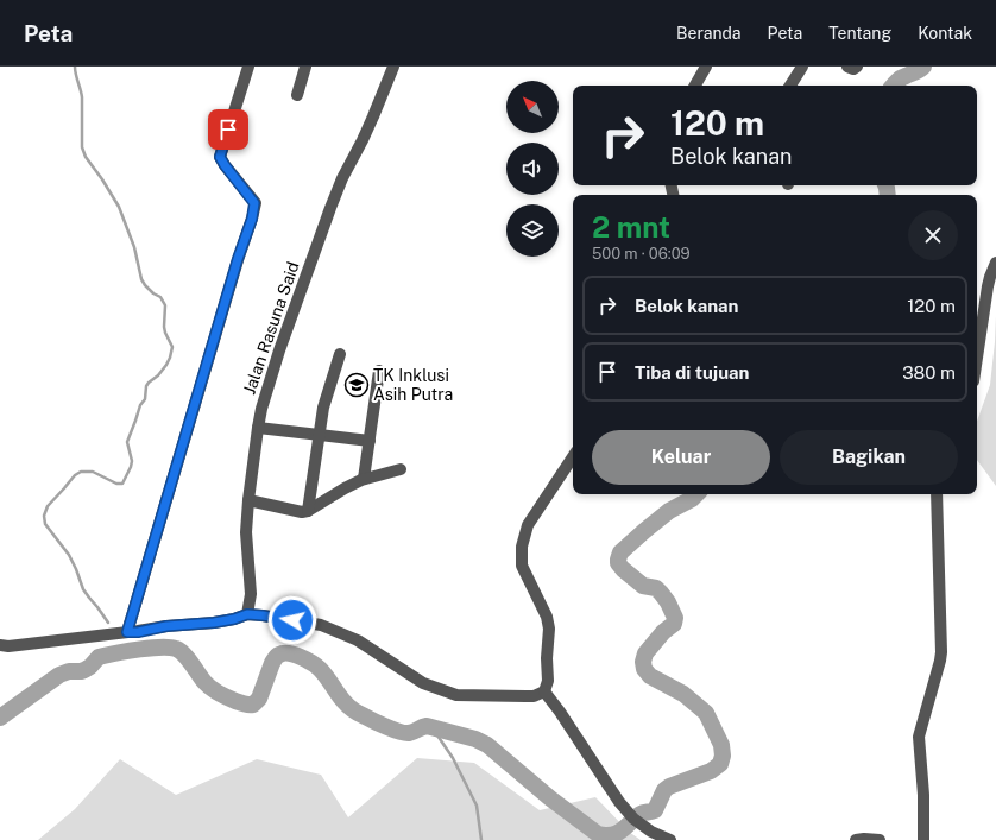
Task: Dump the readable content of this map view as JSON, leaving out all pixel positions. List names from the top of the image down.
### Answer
{
  "streets": {
    "street": ["Jalan Rasuna Said"]
  },
  "places": {
    "school or university": ["TK Inklusi Asih Putra"]
  },
  "north": "top left",
  "page": {
    "header": "Peta",
    "nav": [
      "Beranda",
      "Peta",
      "Tentang",
      "Kontak"
    ],
    "turn": ["120 m", "Belok kanan"],
    "heading": ["2 mnt", "500 m · 06:09"],
    "list": [
      {
        "name": "Belok kanan",
        "value": "120 m"
      },
      {
        "name": "Tiba di tujuan",
        "value": "380 m"
      }
    ],
    "buttons": ["Keluar", "Bagikan"]
  }
}
